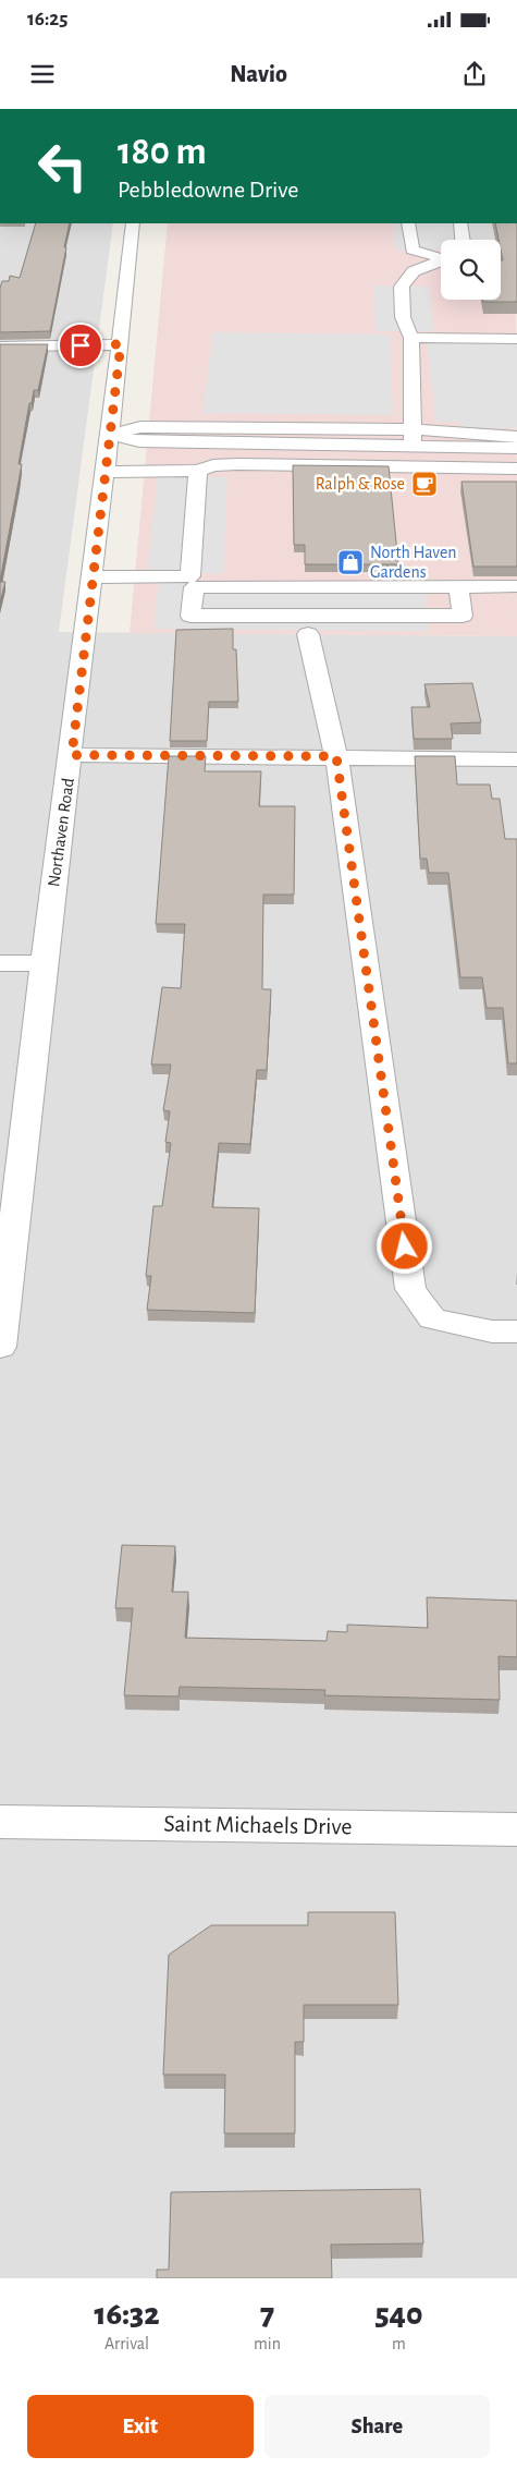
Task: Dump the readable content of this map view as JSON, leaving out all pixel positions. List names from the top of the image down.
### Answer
{
  "streets": {
    "street": ["Northaven Road", "Saint Michaels Drive"]
  },
  "places": {
    "cafe": ["Ralph & Rose"],
    "shop": ["North Haven Gardens"]
  },
  "page": {
    "status": "16:25",
    "header": "Navio",
    "turn": ["180 m", "Pebbledowne Drive"],
    "eta": [
      "16:32",
      "Arrival",
      "7",
      "min",
      "540",
      "m"
    ],
    "buttons": ["Exit", "Share"]
  }
}
